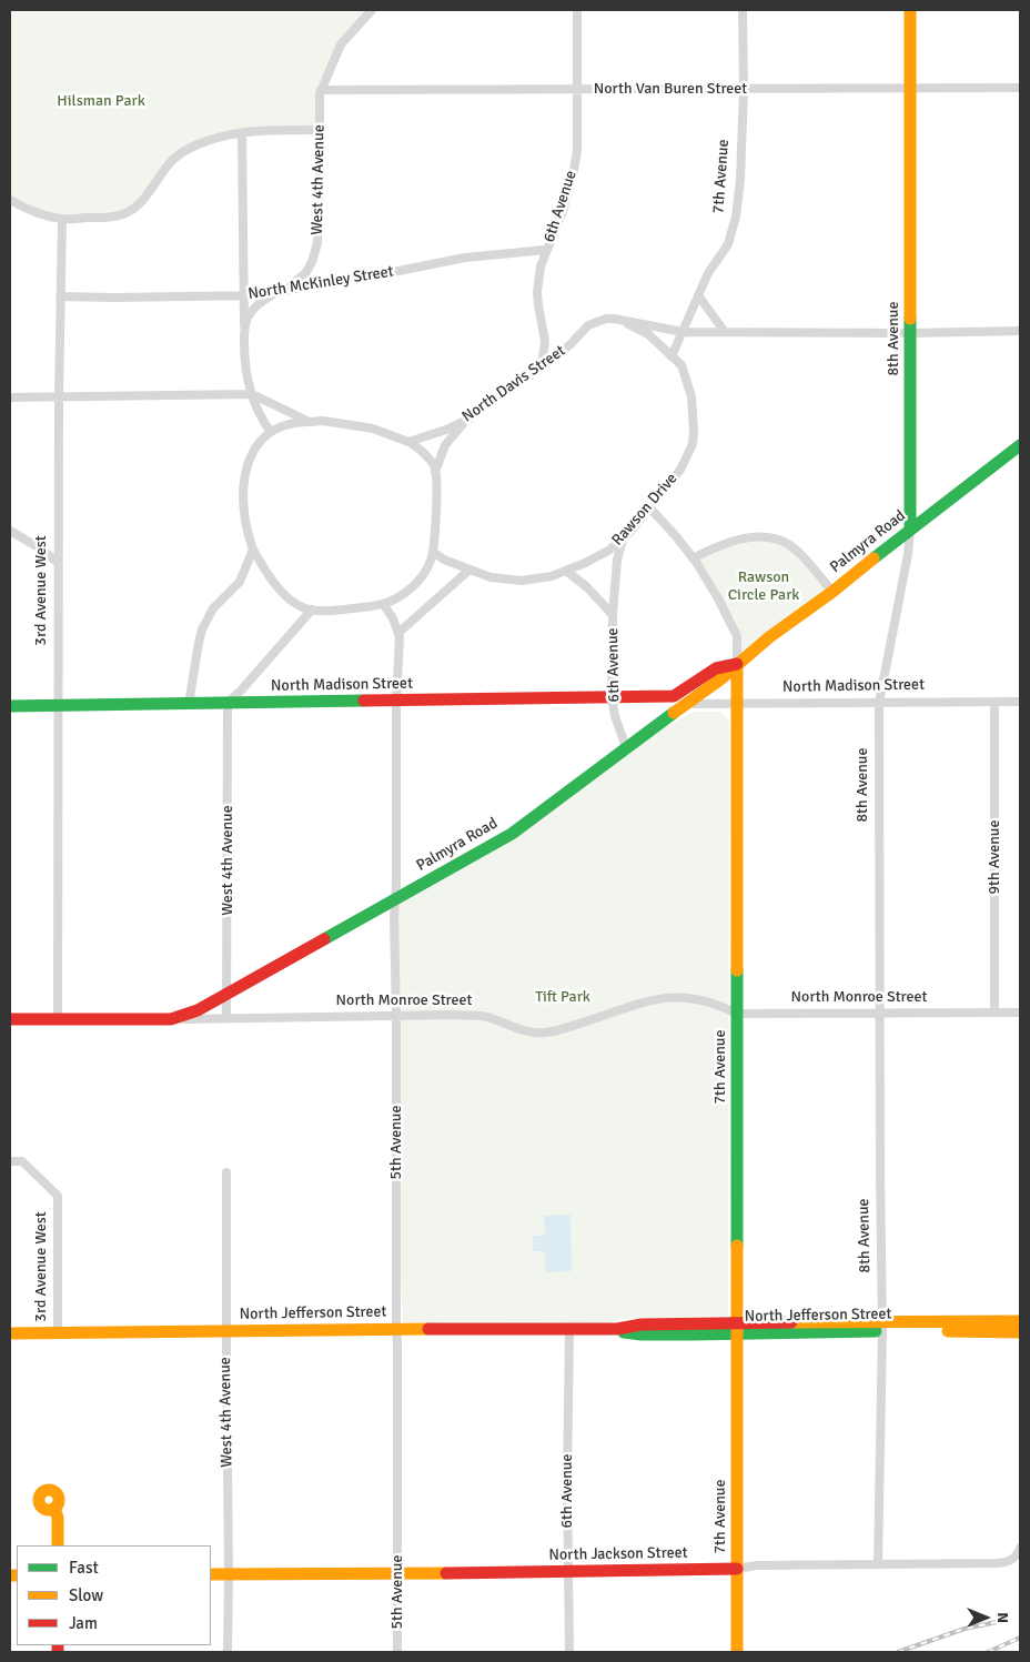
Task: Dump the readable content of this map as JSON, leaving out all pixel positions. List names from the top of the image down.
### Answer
{
  "streets": {
    "main road": [
      "7th Avenue",
      "8th Avenue",
      "Palmyra Road",
      "North Madison Street",
      "North Monroe Street",
      "North Jefferson Street",
      "North Jackson Street"
    ],
    "street": [
      "North Van Buren Street",
      "West 4th Avenue",
      "6th Avenue",
      "North McKinley Street",
      "North Davis Street",
      "Rawson Drive",
      "3rd Avenue West",
      "9th Avenue",
      "5th Avenue"
    ]
  },
  "crossings": [
    ["North Van Buren Street", "7th Avenue"],
    ["North Van Buren Street", "West 4th Avenue"],
    ["North Van Buren Street", "6th Avenue"],
    ["North Van Buren Street", "8th Avenue"],
    ["7th Avenue", "North Davis Street"],
    ["7th Avenue", "Rawson Drive"],
    ["7th Avenue", "Palmyra Road"],
    ["7th Avenue", "North Madison Street"],
    ["7th Avenue", "North Monroe Street"],
    ["7th Avenue", "North Jefferson Street"],
    ["7th Avenue", "North Jackson Street"],
    ["West 4th Avenue", "North McKinley Street"],
    ["West 4th Avenue", "Palmyra Road"],
    ["West 4th Avenue", "North Madison Street"],
    ["West 4th Avenue", "North Monroe Street"],
    ["West 4th Avenue", "North Jefferson Street"],
    ["West 4th Avenue", "North Jackson Street"],
    ["6th Avenue", "North McKinley Street"],
    ["6th Avenue", "North Davis Street"],
    ["6th Avenue", "Rawson Drive"],
    ["6th Avenue", "Palmyra Road"],
    ["6th Avenue", "North Madison Street"],
    ["6th Avenue", "North Jefferson Street"],
    ["6th Avenue", "North Jackson Street"],
    ["North McKinley Street", "3rd Avenue West"],
    ["8th Avenue", "North Davis Street"],
    ["8th Avenue", "Palmyra Road"],
    ["8th Avenue", "North Madison Street"],
    ["8th Avenue", "North Monroe Street"],
    ["8th Avenue", "North Jefferson Street"],
    ["8th Avenue", "North Jackson Street"],
    ["North Davis Street", "Rawson Drive"],
    ["Palmyra Road", "North Madison Street"],
    ["Palmyra Road", "North Monroe Street"],
    ["Palmyra Road", "5th Avenue"],
    ["3rd Avenue West", "North Madison Street"],
    ["3rd Avenue West", "North Monroe Street"],
    ["3rd Avenue West", "North Jefferson Street"],
    ["North Madison Street", "9th Avenue"],
    ["North Madison Street", "5th Avenue"],
    ["9th Avenue", "North Monroe Street"],
    ["North Monroe Street", "5th Avenue"],
    ["5th Avenue", "North Jefferson Street"],
    ["5th Avenue", "North Jackson Street"]
  ],
  "parks": ["Hilsman Park", "Rawson Circle Park", "Tift Park"],
  "legend": ["Fast", "Slow", "Jam"],
  "north": "right"
}
